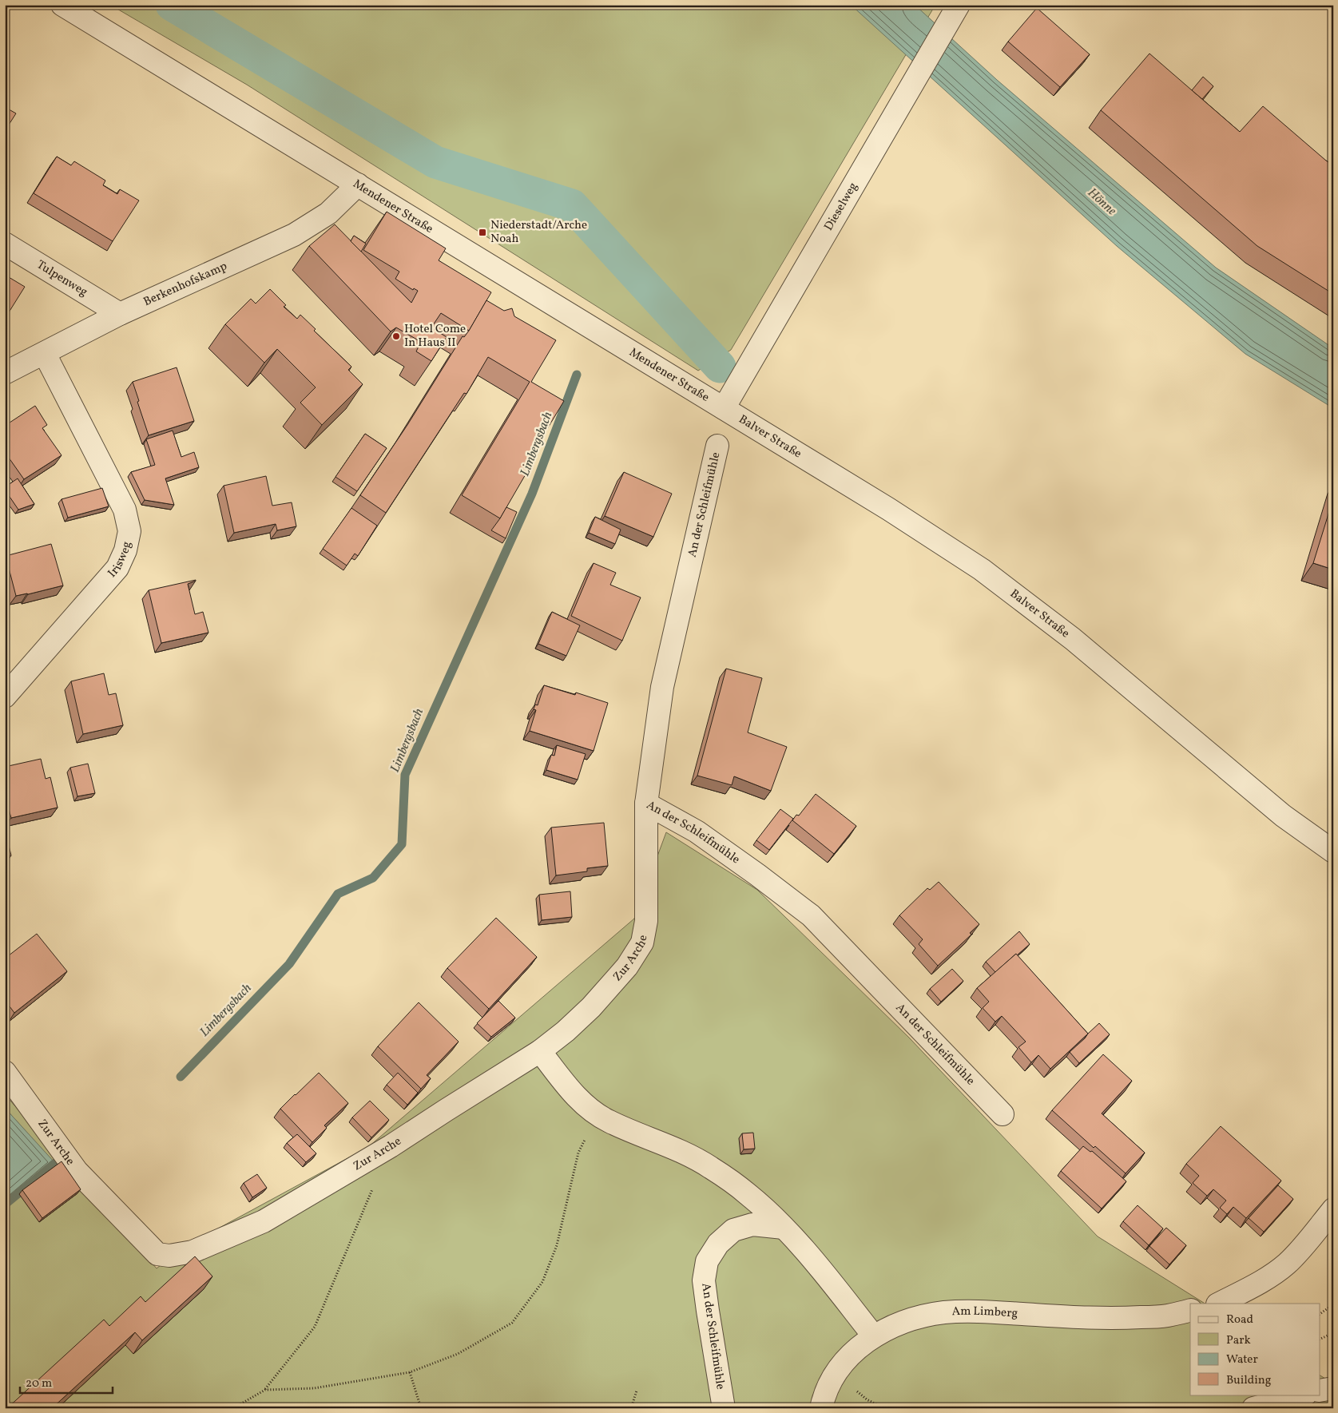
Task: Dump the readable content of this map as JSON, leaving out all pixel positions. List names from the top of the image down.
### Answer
{
  "streets": {
    "street": [
      "Mendener Straße",
      "Dieselweg",
      "Tulpenweg",
      "Berkenhofskamp",
      "Balver Straße",
      "An der Schleifmühle",
      "Irisweg",
      "Zur Arche",
      "Am Limberg"
    ]
  },
  "crossings": [
    ["Mendener Straße", "Dieselweg"],
    ["Mendener Straße", "Berkenhofskamp"],
    ["Mendener Straße", "Balver Straße"],
    ["Dieselweg", "Balver Straße"],
    ["Tulpenweg", "Berkenhofskamp"],
    ["Berkenhofskamp", "Irisweg"],
    ["An der Schleifmühle", "Zur Arche"]
  ],
  "water": ["Hönne", "Limbergsbach"],
  "places": {
    "transit": ["Niederstadt/Arche Noah"],
    "other": ["Hotel Come In Haus II"]
  },
  "legend": [
    "Road",
    "Park",
    "Water",
    "Building"
  ],
  "scale_bar": "20 m"
}
